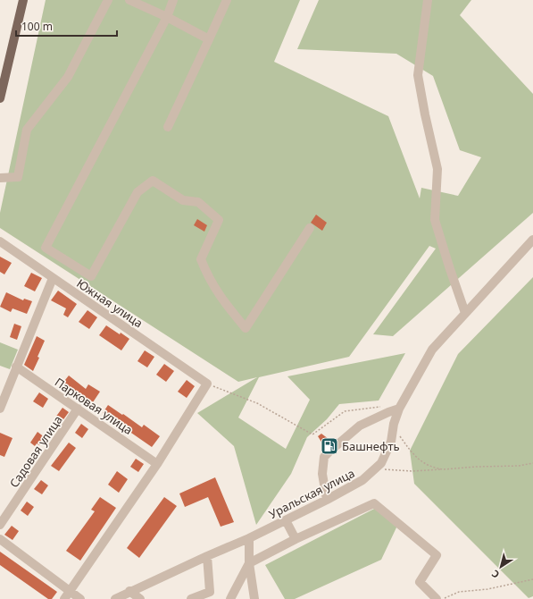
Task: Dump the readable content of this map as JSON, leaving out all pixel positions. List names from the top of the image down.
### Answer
{
  "streets": {
    "street": [
      "Южная улица",
      "Парковая улица",
      "Садовая улица",
      "Уральская улица"
    ]
  },
  "crossings": [
    ["Парковая улица", "Садовая улица"]
  ],
  "places": {
    "fuel station": ["Башнефть"]
  },
  "scale_bar": "100 m",
  "north": "bottom left"
}
